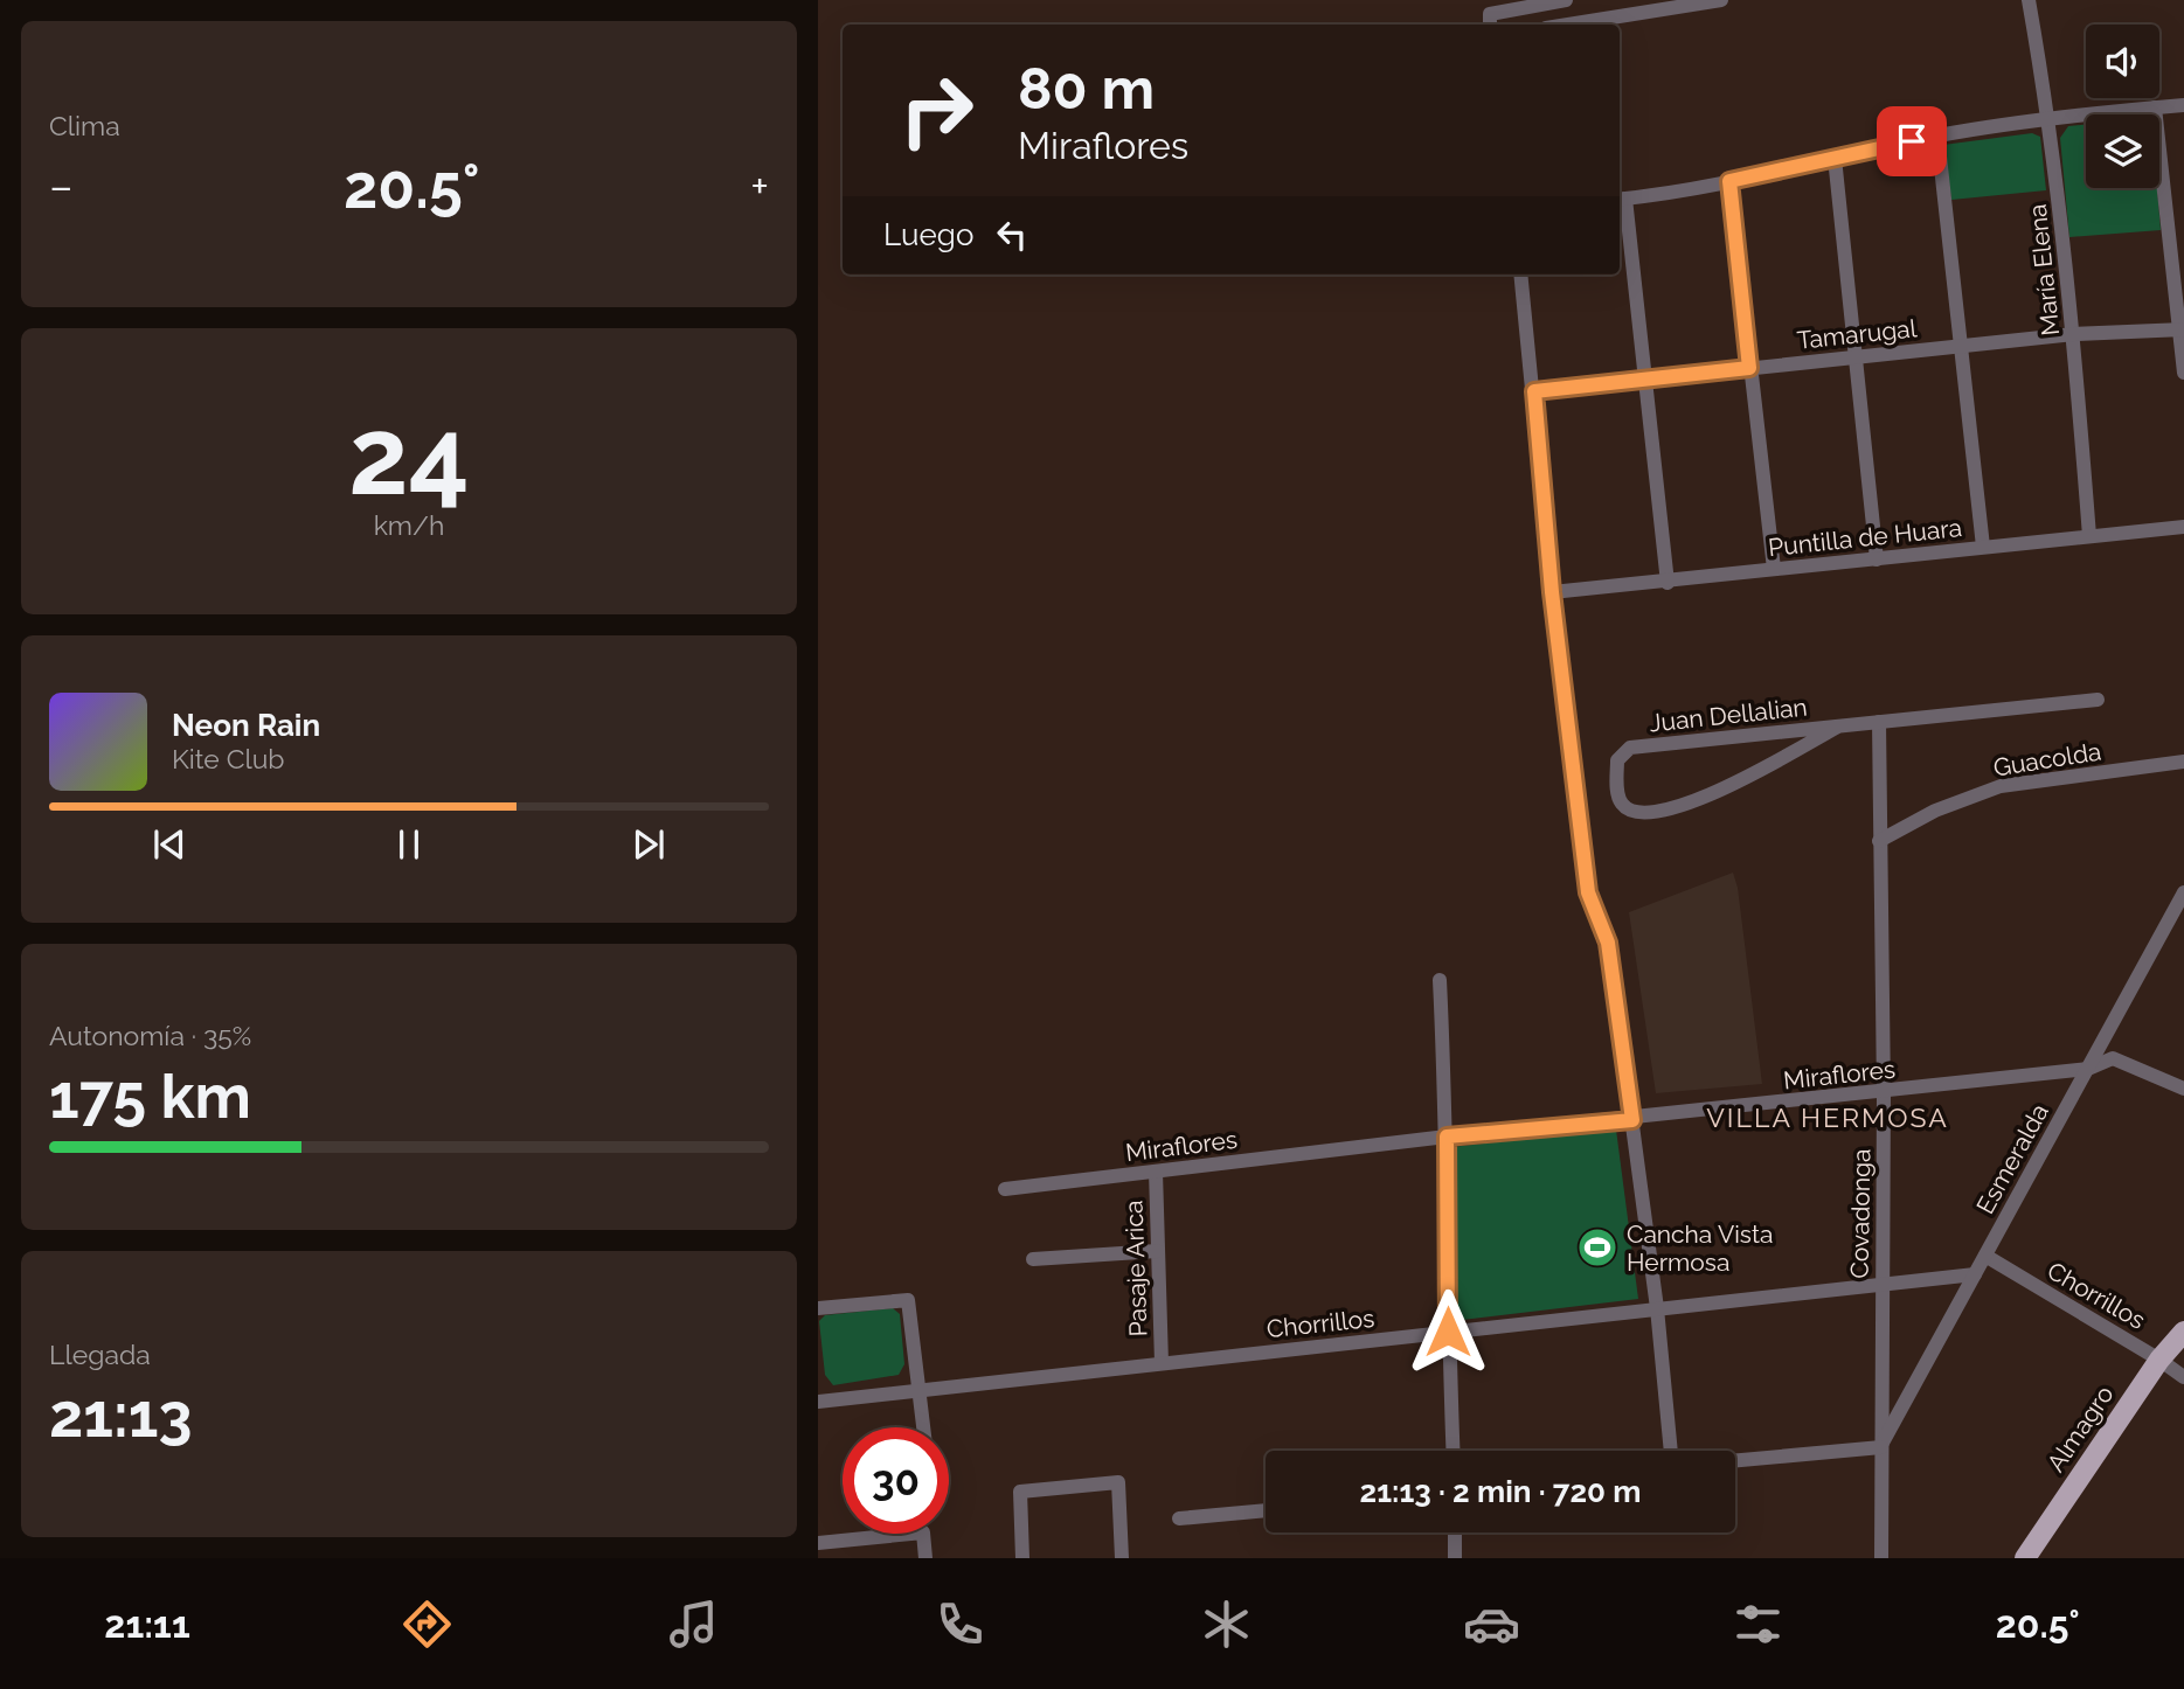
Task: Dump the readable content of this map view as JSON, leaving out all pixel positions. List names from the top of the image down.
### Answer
{
  "streets": {
    "main road": ["Almagro"],
    "street": [
      "María Elena",
      "Tamarugal",
      "Puntilla de Huara",
      "Juan Dellalian",
      "Guacolda",
      "Miraflores",
      "Esmeralda",
      "Covadonga",
      "Pasaje Arica",
      "Chorrillos"
    ]
  },
  "crossings": [
    ["María Elena", "Tamarugal"],
    ["María Elena", "Puntilla de Huara"],
    ["Juan Dellalian", "Covadonga"],
    ["Guacolda", "Covadonga"],
    ["Miraflores", "Esmeralda"],
    ["Miraflores", "Covadonga"],
    ["Miraflores", "Pasaje Arica"],
    ["Esmeralda", "Covadonga"],
    ["Esmeralda", "Chorrillos"],
    ["Covadonga", "Chorrillos"],
    ["Pasaje Arica", "Chorrillos"],
    ["Chorrillos", "Almagro"]
  ],
  "districts": ["VILLA HERMOSA"],
  "places": {
    "sports": ["Cancha Vista Hermosa"]
  },
  "page": {
    "tile": [
      "Clima",
      ["24", "km/h"],
      ["Autonomía · 35%", "175 km"],
      ["Llegada", "21:13"]
    ],
    "turn": ["80 m", "Miraflores"],
    "heat": ["−", "20.5°", "+"],
    "then": "Luego",
    "song": ["Neon Rain", "Kite Club"],
    "limit": "30",
    "trip": "21:13 · 2 min · 720 m",
    "tabs": ["21:11", "20.5°"]
  }
}
